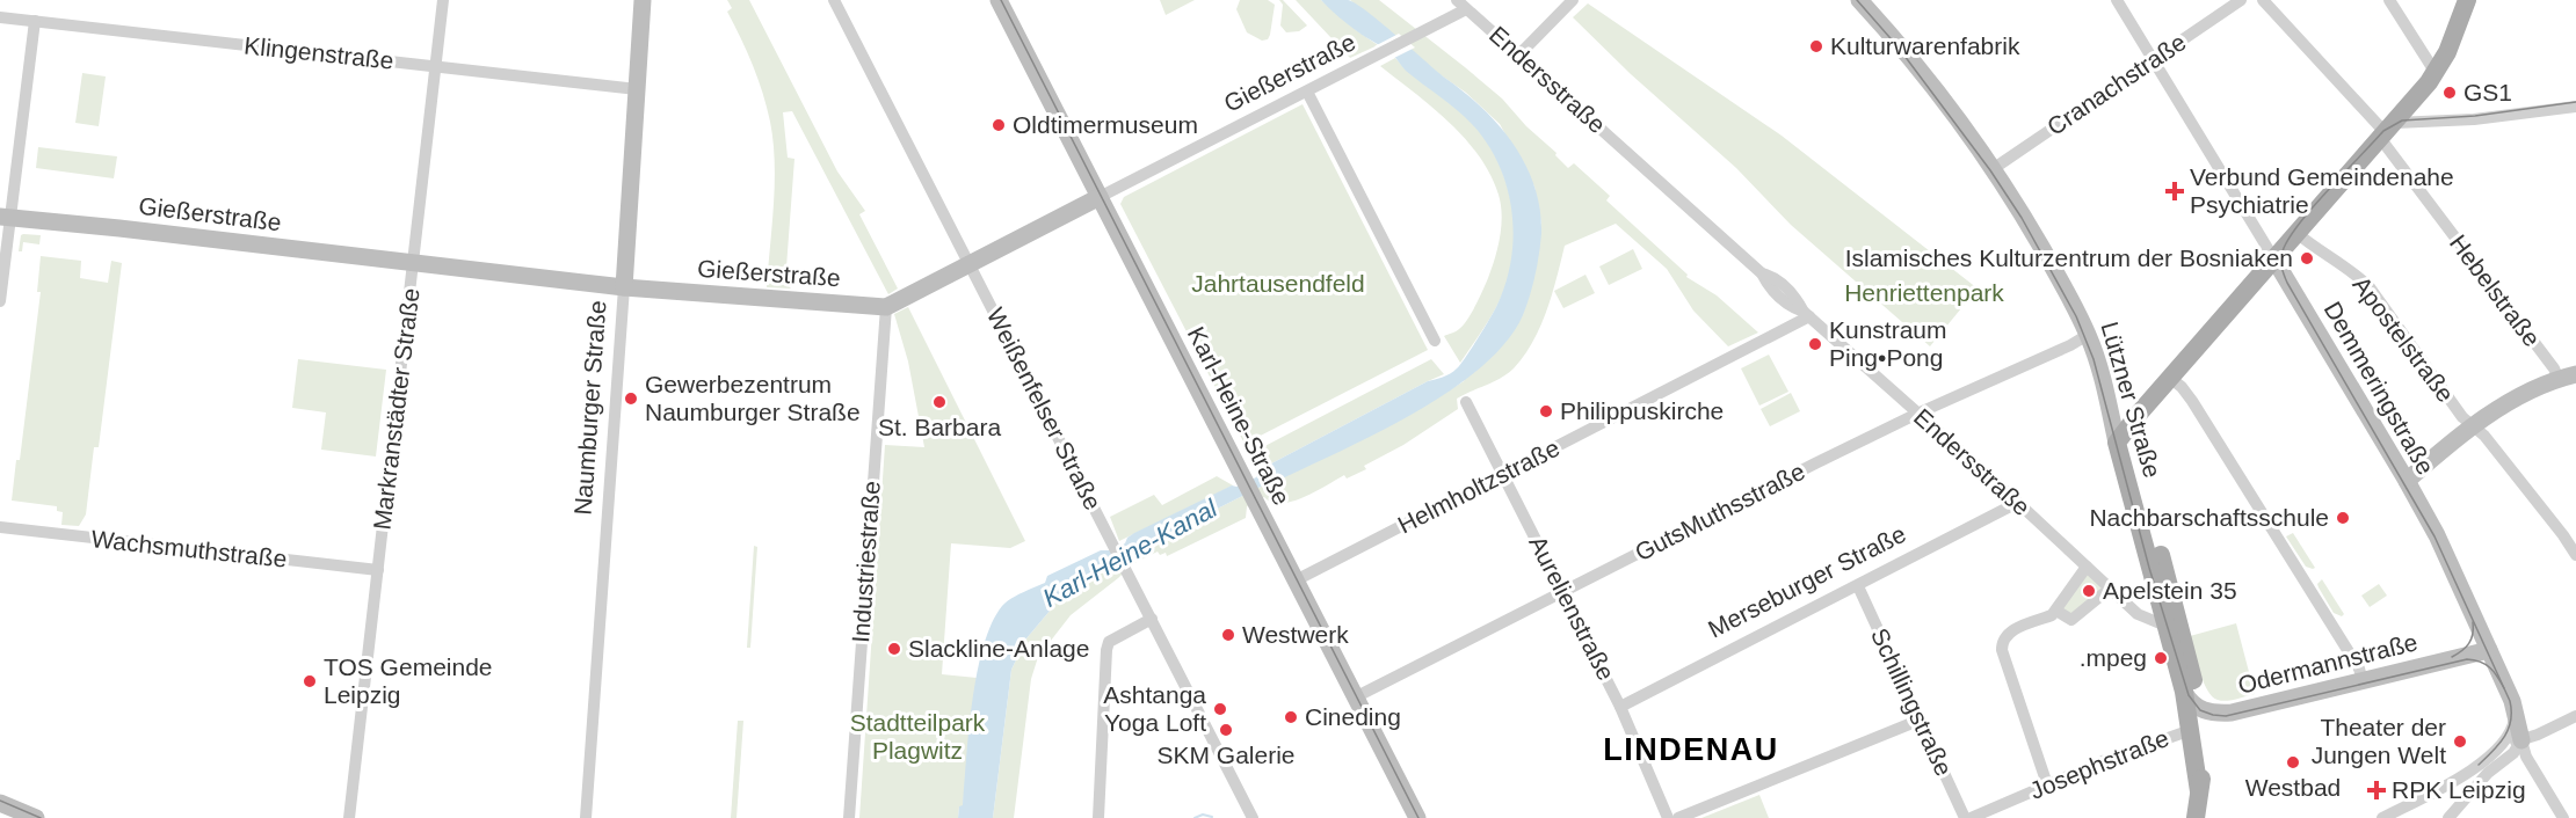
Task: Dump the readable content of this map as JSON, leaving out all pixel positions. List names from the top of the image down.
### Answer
{
  "streets": {
    "main road": ["Lützner Straße"],
    "street": [
      "Klingenstraße",
      "Gießerstraße",
      "Endersstraße",
      "Cranachstraße",
      "Hebelstraße",
      "Apostelstraße",
      "Demmeringstraße",
      "Naumburger Straße",
      "Markranstädter Straße",
      "Weißenfelser Straße",
      "Karl-Heine-Straße",
      "Helmholtzstraße",
      "GutsMuthsstraße",
      "Wachsmuthstraße",
      "Industriestraße",
      "Merseburger Straße",
      "Aurelienstraße",
      "Odermannstraße",
      "Schillingstraße",
      "Josephstraße"
    ]
  },
  "crossings": [
    ["Klingenstraße", "Naumburger Straße"],
    ["Klingenstraße", "Markranstädter Straße"],
    ["Gießerstraße", "Endersstraße"],
    ["Gießerstraße", "Naumburger Straße"],
    ["Gießerstraße", "Markranstädter Straße"],
    ["Gießerstraße", "Weißenfelser Straße"],
    ["Gießerstraße", "Karl-Heine-Straße"],
    ["Gießerstraße", "Industriestraße"],
    ["Endersstraße", "Lützner Straße"],
    ["Endersstraße", "Helmholtzstraße"],
    ["Endersstraße", "GutsMuthsstraße"],
    ["Endersstraße", "Merseburger Straße"],
    ["Cranachstraße", "Demmeringstraße"],
    ["Cranachstraße", "Lützner Straße"],
    ["Demmeringstraße", "Odermannstraße"],
    ["Lützner Straße", "GutsMuthsstraße"],
    ["Lützner Straße", "Odermannstraße"],
    ["Lützner Straße", "Josephstraße"],
    ["Markranstädter Straße", "Wachsmuthstraße"],
    ["Karl-Heine-Straße", "Helmholtzstraße"],
    ["Karl-Heine-Straße", "GutsMuthsstraße"],
    ["Helmholtzstraße", "Aurelienstraße"],
    ["GutsMuthsstraße", "Aurelienstraße"],
    ["Merseburger Straße", "Aurelienstraße"],
    ["Merseburger Straße", "Schillingstraße"]
  ],
  "districts": ["LINDENAU"],
  "water": ["Karl-Heine-Kanal"],
  "parks": ["Jahrtausendfeld", "Henriettenpark", "Stadtteilpark Plagwitz"],
  "places": {
    "other": [
      "Kulturwarenfabrik",
      "GS1",
      "Oldtimermuseum",
      "Islamisches Kulturzentrum der Bosniaken",
      "Kunstraum Ping•Pong",
      "Gewerbezentrum Naumburger Straße",
      "St. Barbara",
      "Philippuskirche",
      "Nachbarschaftsschule",
      "Apelstein 35",
      "Westwerk",
      "Slackline-Anlage",
      ".mpeg",
      "TOS Gemeinde Leipzig",
      "Ashtanga Yoga Loft",
      "Cineding",
      "SKM Galerie",
      "Theater der Jungen Welt",
      "Westbad"
    ],
    "health": ["Verbund Gemeindenahe Psychiatrie", "RPK Leipzig"]
  }
}
